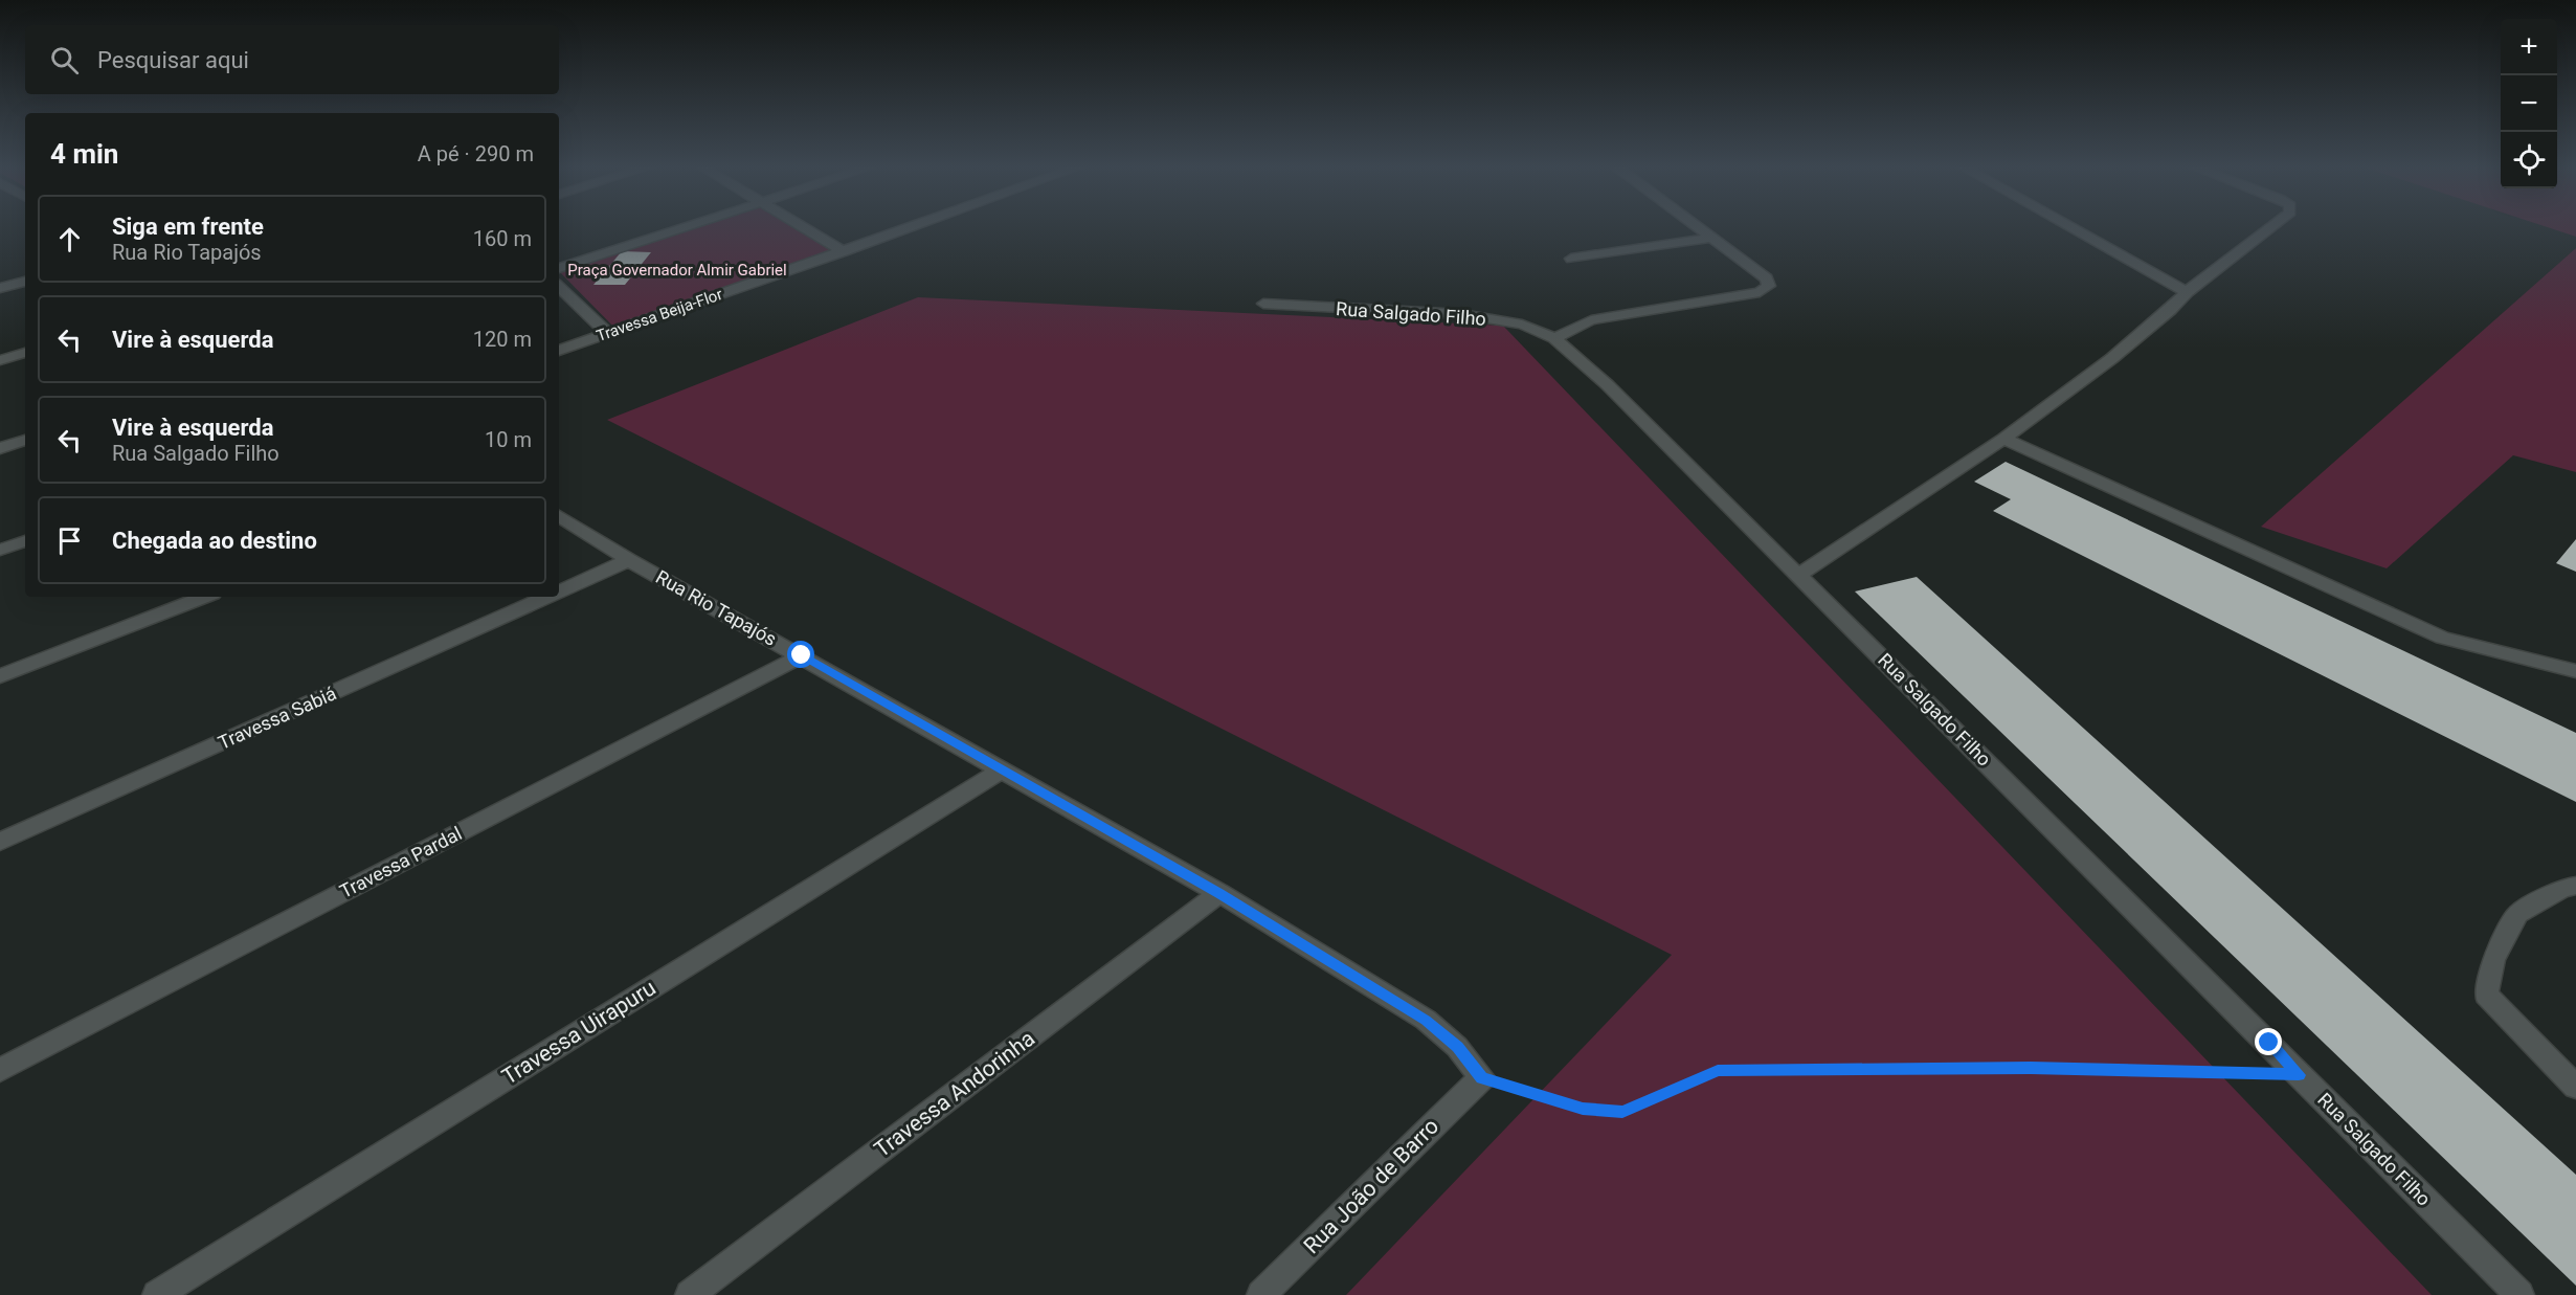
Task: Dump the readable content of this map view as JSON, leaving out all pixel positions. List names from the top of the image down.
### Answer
{
  "streets": {
    "street": [
      "Rua Salgado Filho",
      "Travessa Beija-Flor",
      "Rua Rio Tapajós",
      "Travessa Sabiá",
      "Travessa Pardal",
      "Travessa Uirapuru",
      "Travessa Andorinha",
      "Rua João de Barro"
    ]
  },
  "crossings": [
    ["Rua Rio Tapajós", "Travessa Sabiá"],
    ["Rua Rio Tapajós", "Travessa Pardal"],
    ["Rua Rio Tapajós", "Travessa Uirapuru"],
    ["Rua Rio Tapajós", "Travessa Andorinha"],
    ["Rua Rio Tapajós", "Rua João de Barro"]
  ],
  "parks": ["Praça Governador Almir Gabriel"],
  "page": {
    "map_buttons": ["+", "−"],
    "search": "Pesquisar aqui",
    "heading": ["4 min", "A pé · 290 m"],
    "list": [
      ["Siga em frente", "Rua Rio Tapajós", "160 m"],
      ["Vire à esquerda", "120 m"],
      ["Vire à esquerda", "Rua Salgado Filho", "10 m"],
      "Chegada ao destino"
    ]
  }
}
